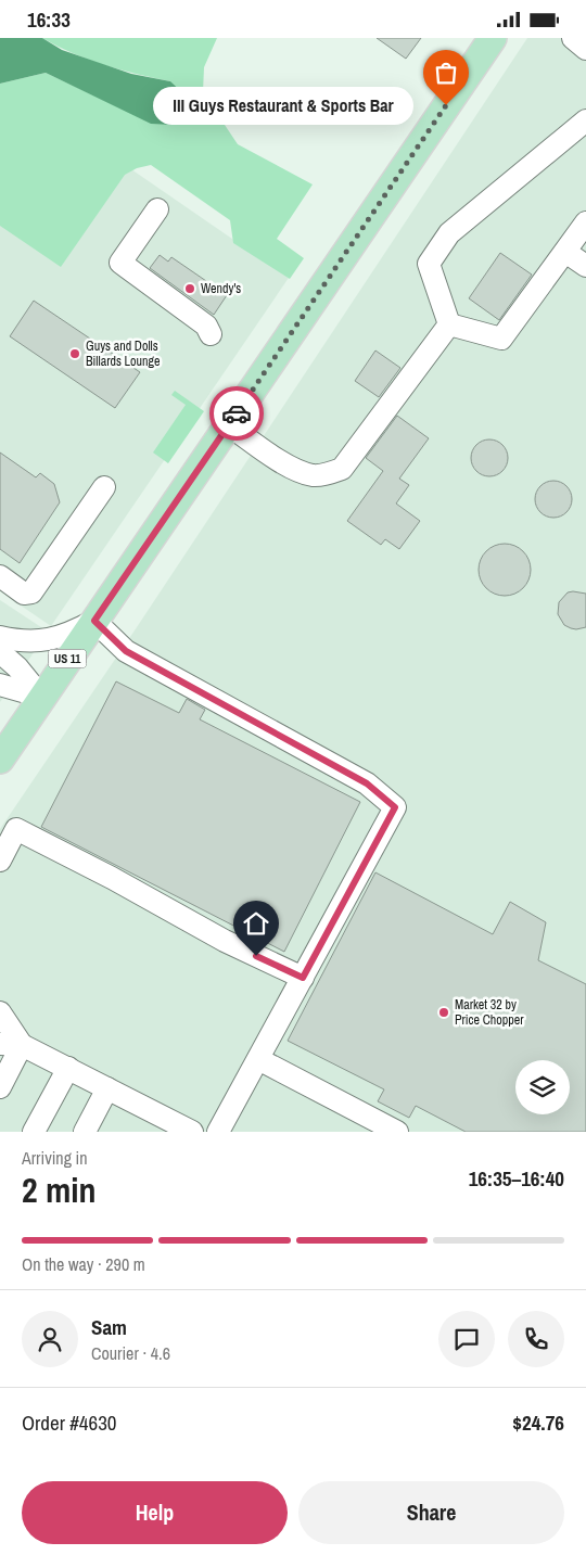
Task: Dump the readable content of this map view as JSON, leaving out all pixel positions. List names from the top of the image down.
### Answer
{
  "streets": {
    "main road": ["US 11"]
  },
  "places": [
    "III Guys Restaurant & Sports Bar",
    "Wendy's",
    "Guys and Dolls Billards Lounge",
    "Market 32 by Price Chopper"
  ],
  "page": {
    "status": "16:33",
    "bubble": "III Guys Restaurant & Sports Bar",
    "heading": ["2 min", "Arriving in", "16:35–16:40"],
    "panel": [
      "Sam",
      "Courier · 4.6",
      "Order #4630",
      "$24.76"
    ],
    "bar": "On the way · 290 m",
    "buttons": ["Help", "Share"]
  }
}
